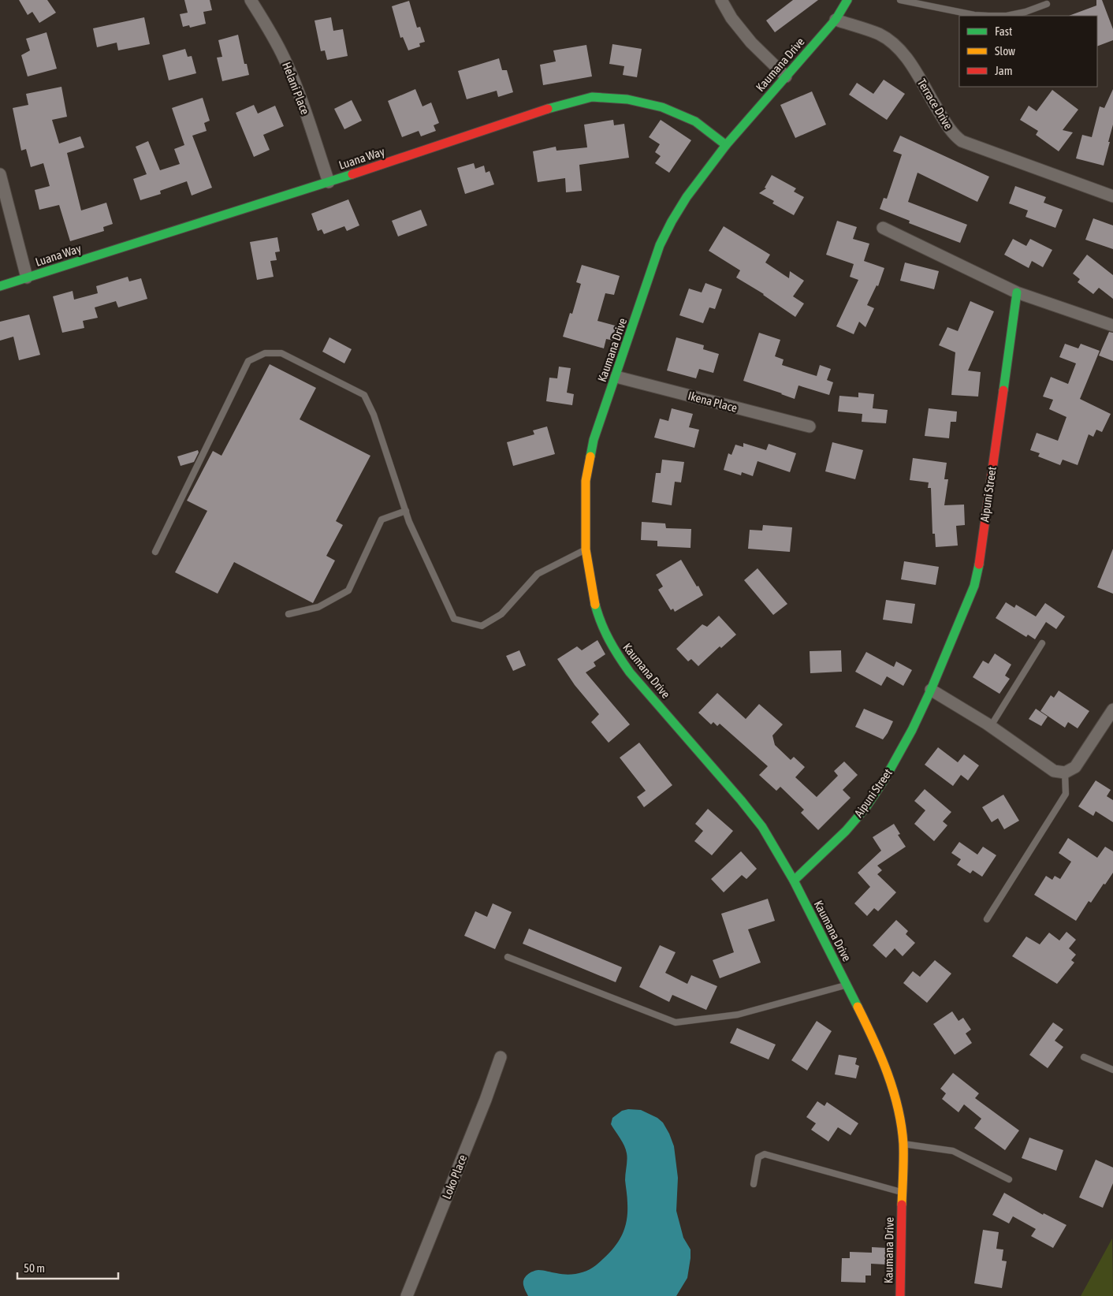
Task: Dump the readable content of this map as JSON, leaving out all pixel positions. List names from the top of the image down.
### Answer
{
  "streets": {
    "street": [
      "Kaumana Drive",
      "Helani Place",
      "Terrace Drive",
      "Luana Way",
      "Ikena Place",
      "Aipuni Street",
      "Loko Place"
    ]
  },
  "crossings": [
    ["Kaumana Drive", "Terrace Drive"],
    ["Kaumana Drive", "Luana Way"],
    ["Kaumana Drive", "Ikena Place"],
    ["Kaumana Drive", "Aipuni Street"],
    ["Helani Place", "Luana Way"]
  ],
  "legend": ["Fast", "Slow", "Jam"],
  "scale_bar": "50 m"
}
